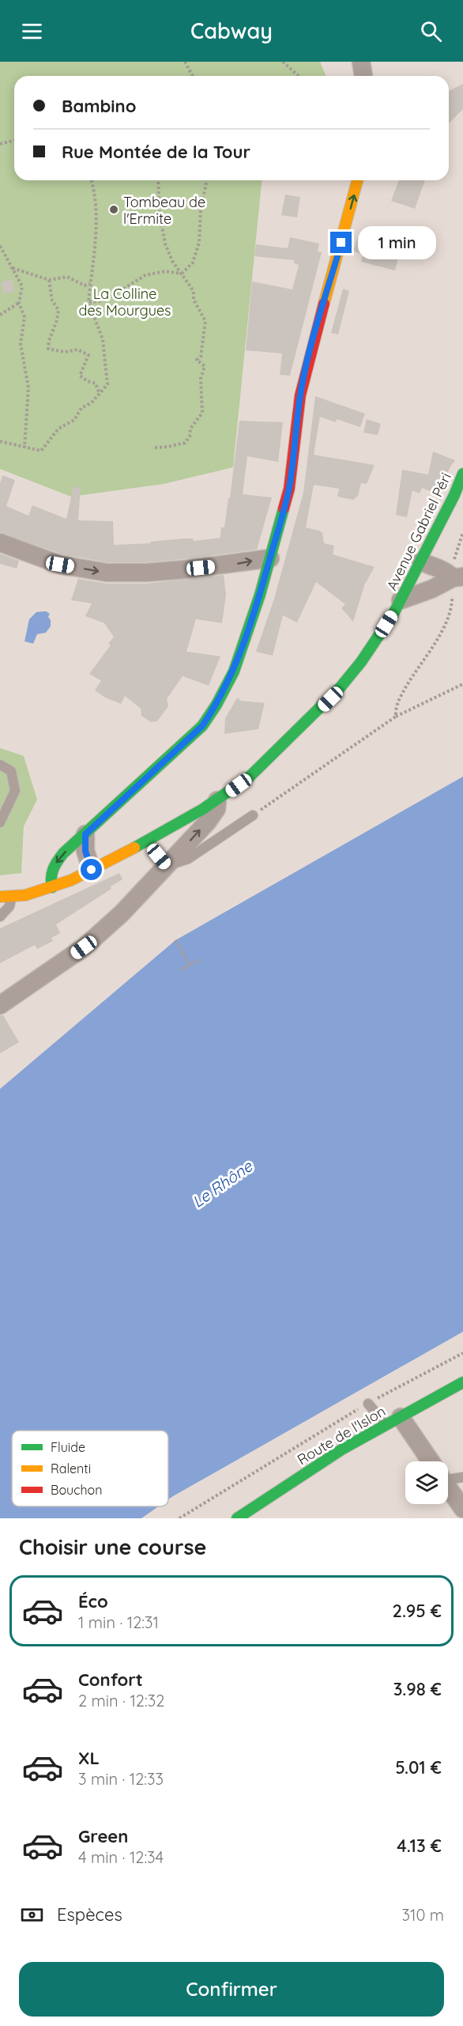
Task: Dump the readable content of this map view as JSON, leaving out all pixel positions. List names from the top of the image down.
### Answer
{
  "streets": {
    "street": ["Avenue Gabriel Péri", "Route de l'Islon"]
  },
  "water": ["Le Rhône"],
  "parks": ["La Colline des Mourgues"],
  "places": ["Tombeau de l'Ermite"],
  "legend": ["Fluide", "Ralenti", "Bouchon"],
  "page": {
    "header": "Cabway",
    "banner": ["Bambino", "Rue Montée de la Tour"],
    "bubble": "1 min",
    "heading": "Choisir une course",
    "list": [
      {
        "name": "Éco",
        "note": "1 min · 12:31",
        "value": "2.95 €"
      },
      {
        "name": "Confort",
        "note": "2 min · 12:32",
        "value": "3.98 €"
      },
      {
        "name": "XL",
        "note": "3 min · 12:33",
        "value": "5.01 €"
      },
      {
        "name": "Green",
        "note": "4 min · 12:34",
        "value": "4.13 €"
      }
    ],
    "pay": ["Espèces", "310 m"],
    "buttons": "Confirmer"
  }
}
